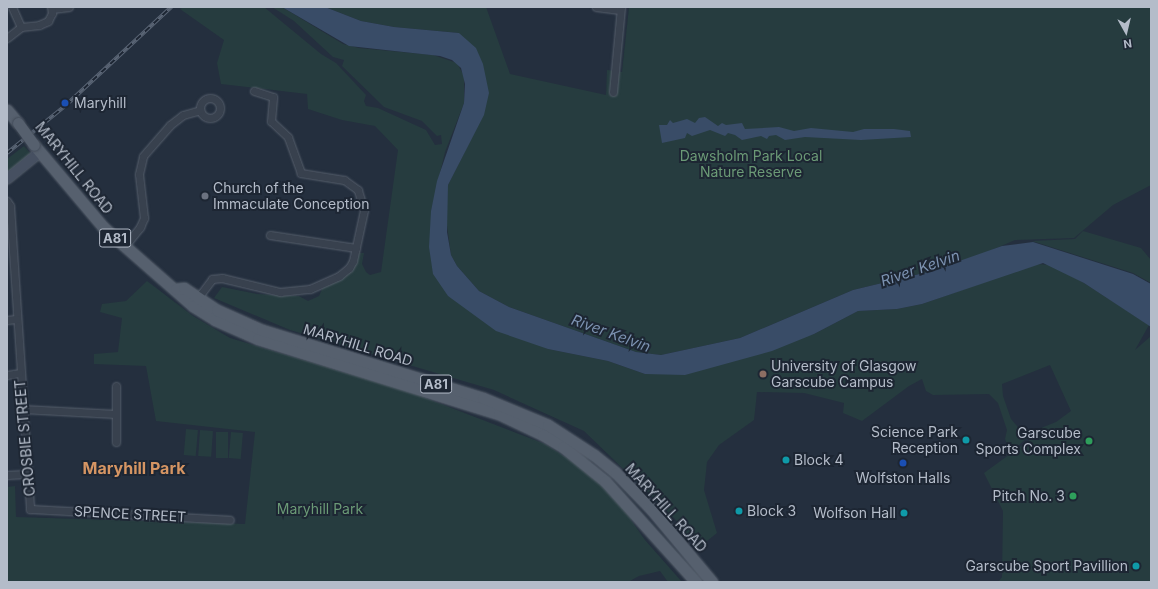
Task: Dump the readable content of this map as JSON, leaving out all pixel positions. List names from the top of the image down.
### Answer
{
  "streets": {
    "main road": ["MARYHILL ROAD", "A81"],
    "street": ["CROSBIE STREET", "SPENCE STREET"]
  },
  "crossings": [
    ["CROSBIE STREET", "SPENCE STREET"]
  ],
  "districts": ["Maryhill Park"],
  "water": ["River Kelvin"],
  "parks": ["Dawsholm Park Local Nature Reserve", "Maryhill Park"],
  "places": [
    "Maryhill",
    "Church of the Immaculate Conception",
    "University of Glasgow Garscube Campus",
    "Science Park Reception",
    "Garscube Sports Complex",
    "Block 4",
    "Wolfston Halls",
    "Pitch No. 3",
    "Block 3",
    "Wolfson Hall",
    "Garscube Sport Pavillion"
  ],
  "north": "bottom"
}
